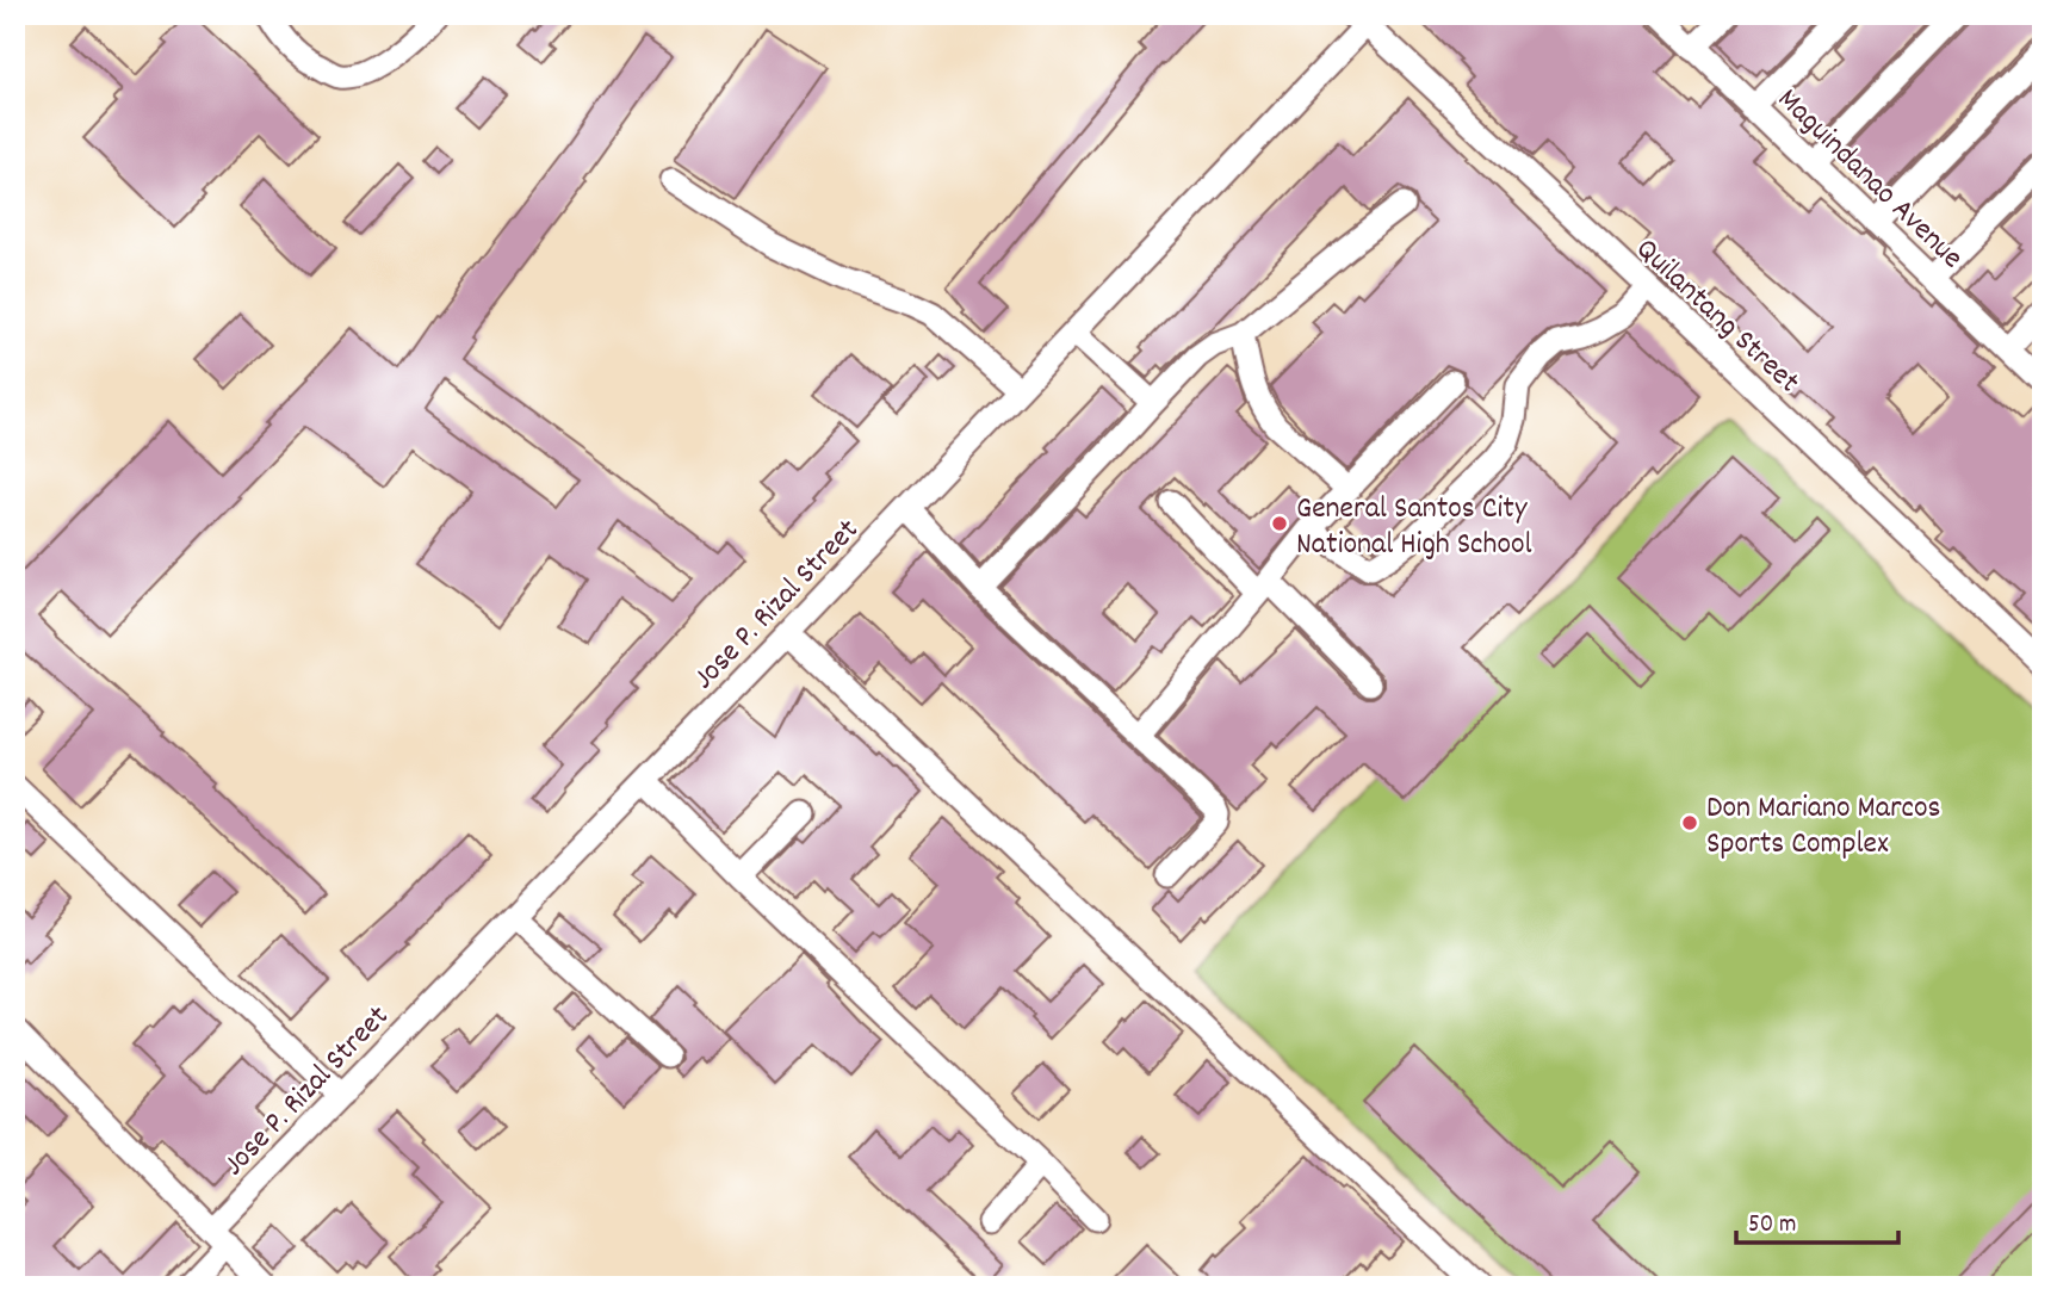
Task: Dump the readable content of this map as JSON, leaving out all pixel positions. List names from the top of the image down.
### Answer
{
  "streets": {
    "street": ["Maguindanao Avenue", "Quilantang Street", "Jose P. Rizal Street"]
  },
  "crossings": [
    ["Quilantang Street", "Jose P. Rizal Street"]
  ],
  "places": ["General Santos City National High School", "Don Mariano Marcos Sports Complex"],
  "scale_bar": "50 m"
}
